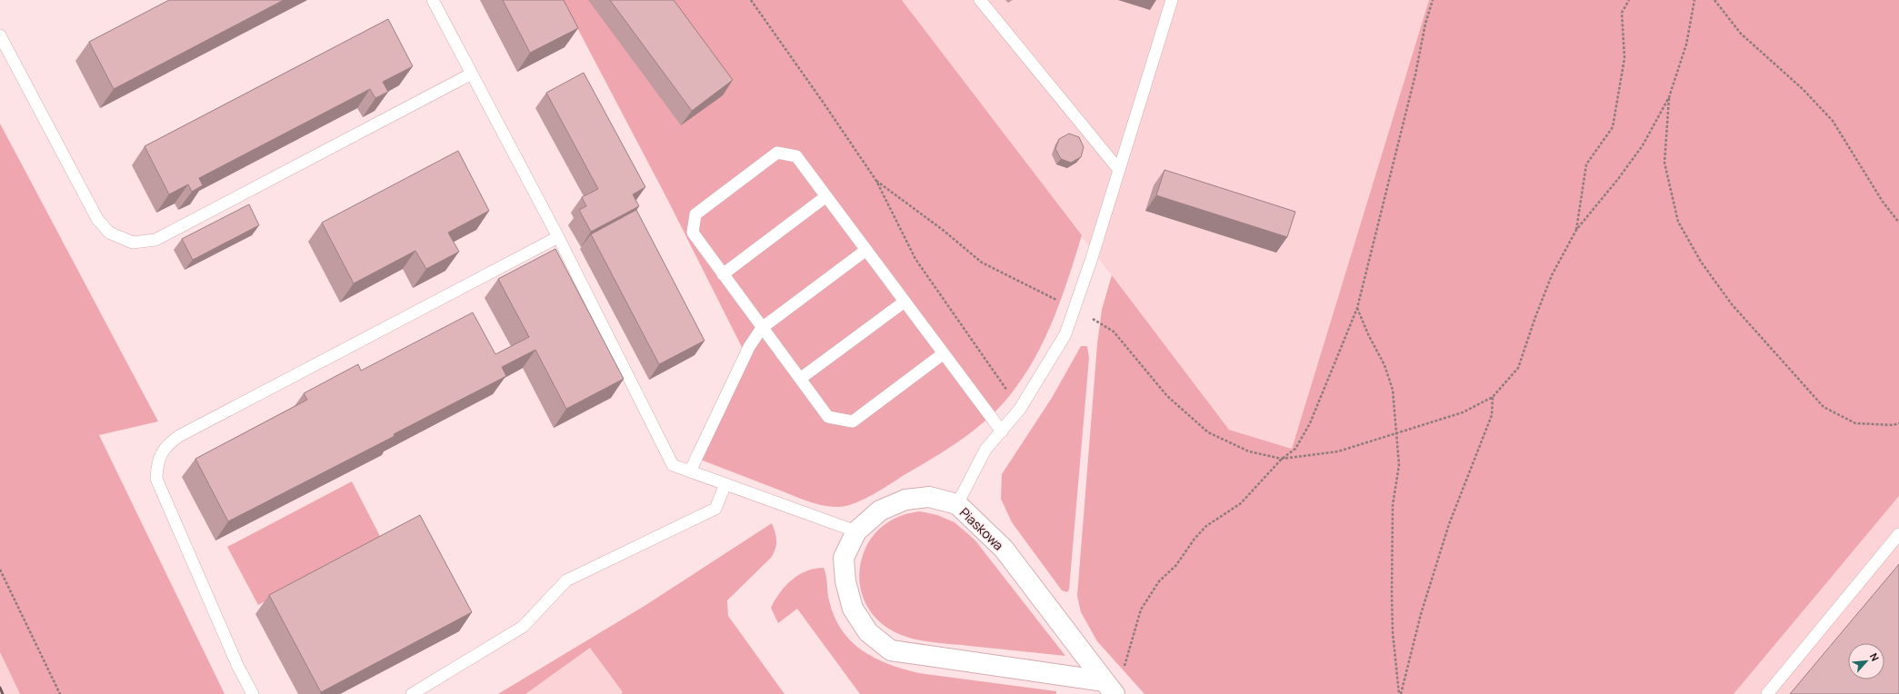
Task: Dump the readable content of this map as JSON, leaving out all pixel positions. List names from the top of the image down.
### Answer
{
  "streets": {
    "street": ["Piaskowa"]
  },
  "north": "top right"
}
